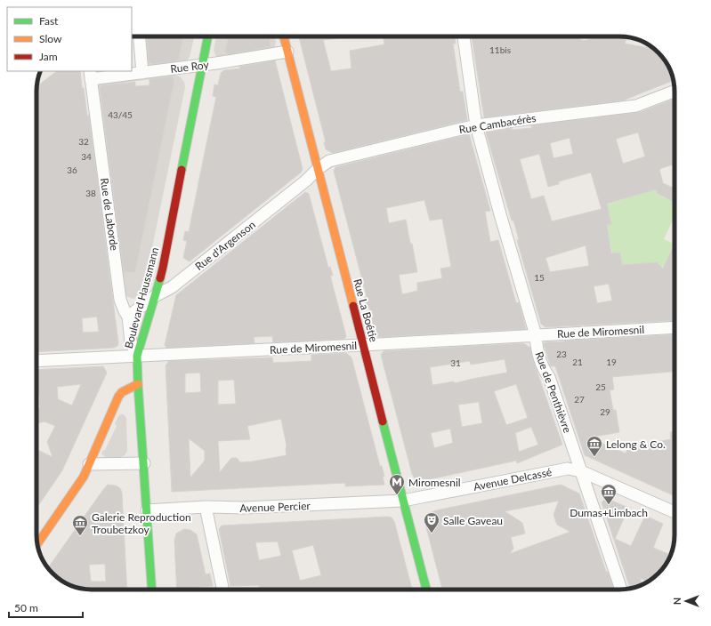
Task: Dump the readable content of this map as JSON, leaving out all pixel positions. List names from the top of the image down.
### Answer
{
  "streets": {
    "street": [
      "Rue Roy",
      "Rue Cambacérès",
      "Rue de Laborde",
      "Rue d'Argenson",
      "Boulevard Haussmann",
      "Rue La Boétie",
      "Rue de Miromesnil",
      "Rue de Penthièvre",
      "Avenue Delcassé",
      "Avenue Percier"
    ]
  },
  "crossings": [
    ["Rue Roy", "Rue de Laborde"],
    ["Rue Roy", "Boulevard Haussmann"],
    ["Rue Roy", "Rue La Boétie"],
    ["Rue Cambacérès", "Rue d'Argenson"],
    ["Rue Cambacérès", "Rue La Boétie"],
    ["Rue Cambacérès", "Rue de Penthièvre"],
    ["Rue de Laborde", "Rue d'Argenson"],
    ["Rue de Laborde", "Boulevard Haussmann"],
    ["Rue de Laborde", "Rue de Miromesnil"],
    ["Rue d'Argenson", "Boulevard Haussmann"],
    ["Rue d'Argenson", "Rue La Boétie"],
    ["Boulevard Haussmann", "Rue de Miromesnil"],
    ["Boulevard Haussmann", "Avenue Percier"],
    ["Rue La Boétie", "Rue de Miromesnil"],
    ["Rue La Boétie", "Avenue Delcassé"],
    ["Rue La Boétie", "Avenue Percier"],
    ["Rue de Miromesnil", "Rue de Penthièvre"],
    ["Rue de Penthièvre", "Avenue Delcassé"],
    ["Avenue Delcassé", "Avenue Percier"]
  ],
  "places": {
    "museum": ["Lelong & Co.", "Dumas+Limbach", "Galerie Reproduction Troubetzkoy"],
    "metro station": ["Miromesnil"],
    "theatre": ["Salle Gaveau"]
  },
  "house_numbers": [
    "11bis",
    "43/45",
    "32",
    "34",
    "36",
    "38",
    "15",
    "23",
    "21",
    "19",
    "31",
    "25",
    "27",
    "29"
  ],
  "legend": ["Fast", "Slow", "Jam"],
  "scale_bar": "50 m",
  "north": "left"
}
